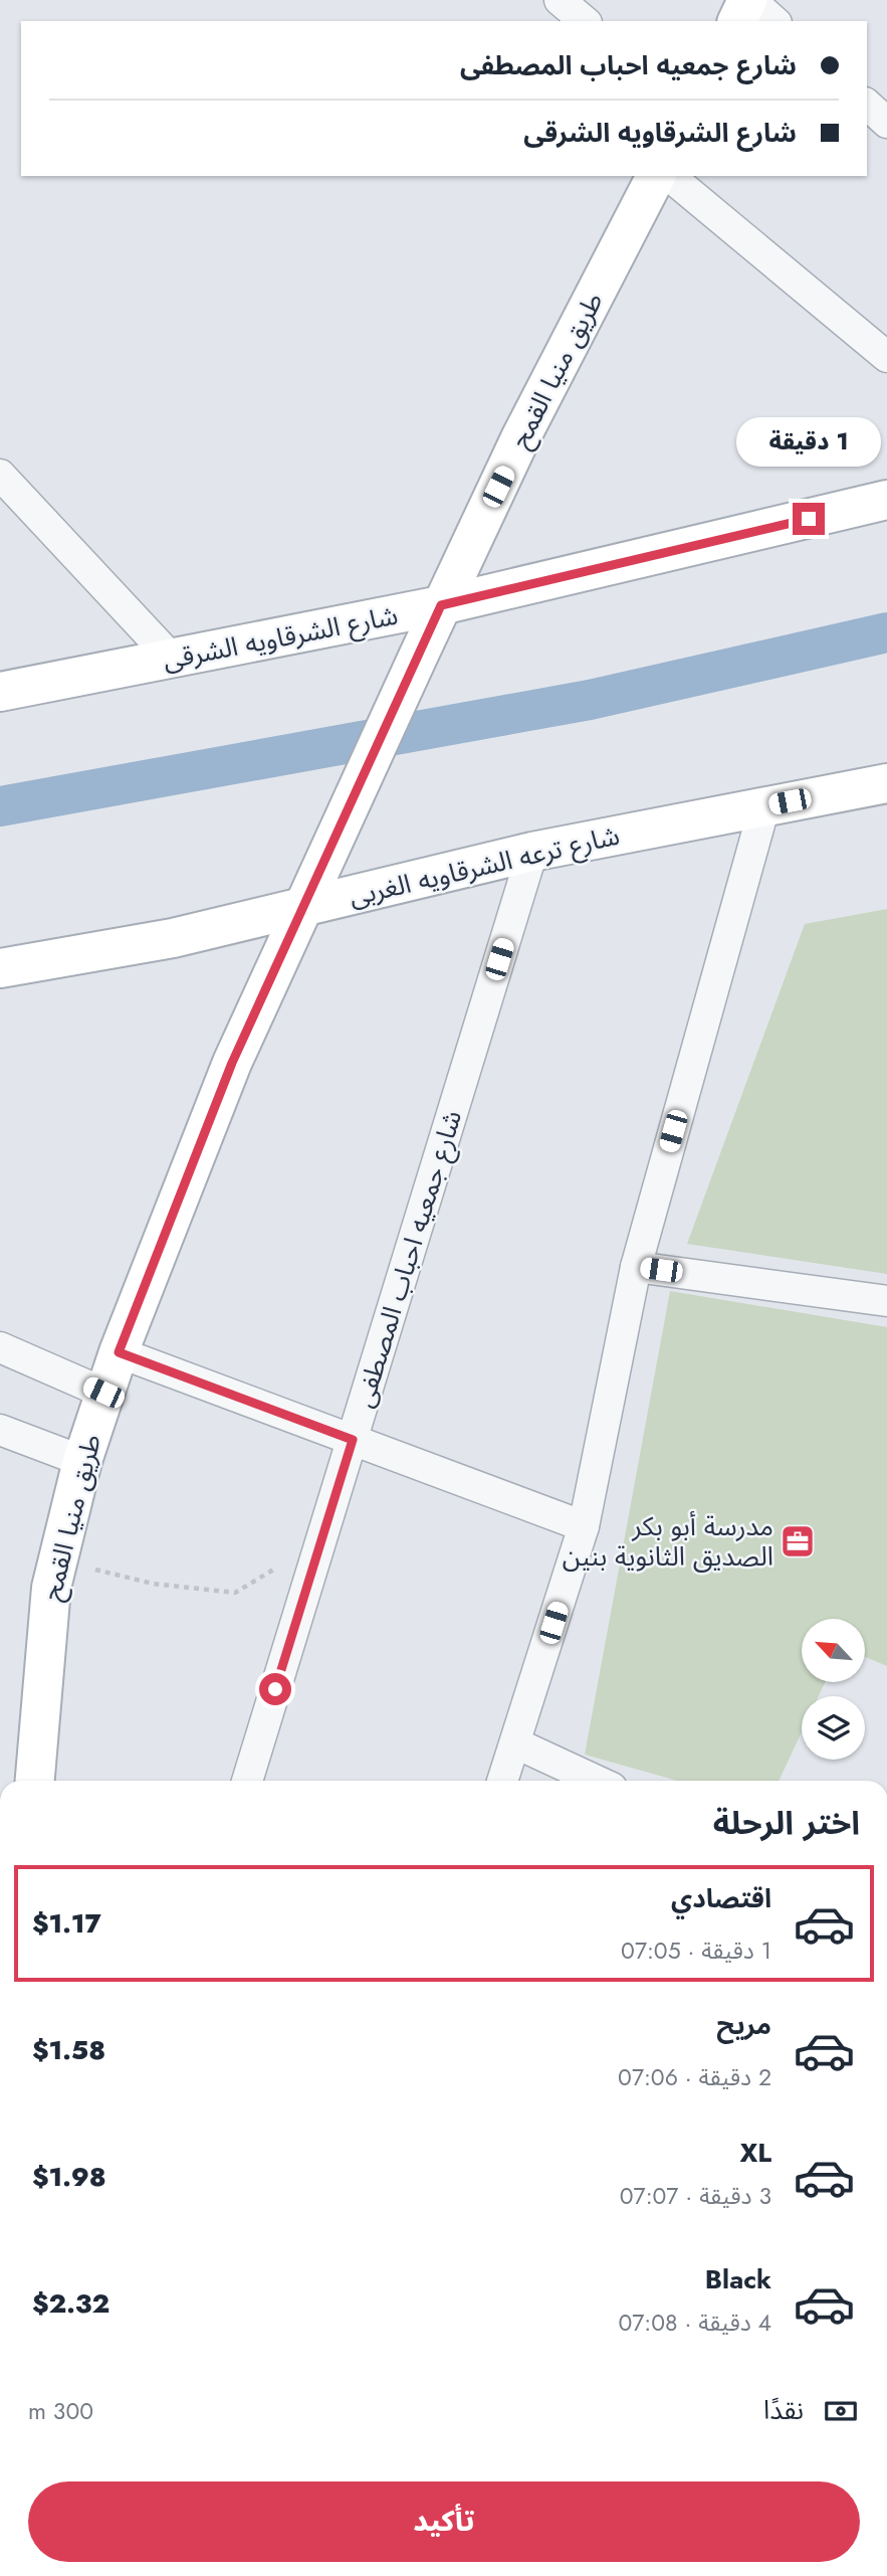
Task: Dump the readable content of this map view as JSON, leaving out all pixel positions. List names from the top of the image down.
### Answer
{
  "streets": {
    "street": [
      "طريق منيا القمح",
      "شارع الشرقاويه الشرقى",
      "شارع ترعه الشرقاويه الغربى",
      "شارع جمعيه احباب المصطفى"
    ]
  },
  "crossings": [
    ["طريق منيا القمح", "شارع الشرقاويه الشرقى"],
    ["طريق منيا القمح", "شارع ترعه الشرقاويه الغربى"],
    ["شارع ترعه الشرقاويه الغربى", "شارع جمعيه احباب المصطفى"]
  ],
  "places": {
    "office": ["مدرسة أبو بكر الصديق الثانوية بنين"]
  },
  "north": "top left",
  "page": {
    "banner": ["شارع جمعيه احباب المصطفى", "شارع الشرقاويه الشرقى"],
    "bubble": "1 دقيقة",
    "heading": "اختر الرحلة",
    "list": [
      {
        "name": "اقتصادي",
        "note": "1 دقيقة · 07:05",
        "value": "$1.17"
      },
      {
        "name": "مريح",
        "note": "2 دقيقة · 07:06",
        "value": "$1.58"
      },
      {
        "name": "XL",
        "note": "3 دقيقة · 07:07",
        "value": "$1.98"
      },
      {
        "name": "Black",
        "note": "4 دقيقة · 07:08",
        "value": "$2.32"
      }
    ],
    "pay": ["نقدًا", "300 m"],
    "buttons": "تأكيد"
  }
}
